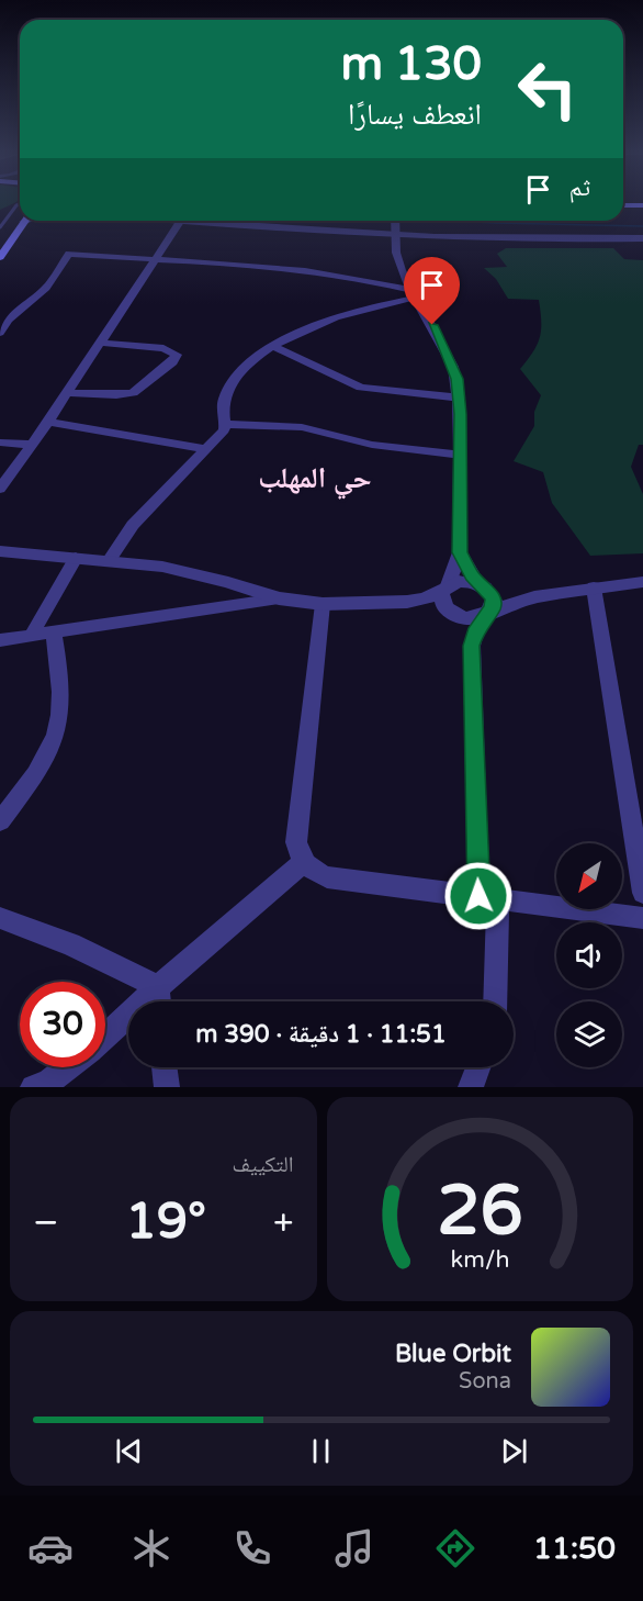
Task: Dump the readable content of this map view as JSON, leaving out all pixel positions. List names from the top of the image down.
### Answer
{
  "districts": ["حي المهلب"],
  "north": "bottom left",
  "page": {
    "turn": ["130 m", "انعطف يسارًا"],
    "then": "ثم",
    "limit": "30",
    "trip": "11:51 · 1 دقيقة · 390 m",
    "tile": "التكييف",
    "heat": ["−", "19°", "+"],
    "song": ["Blue Orbit", "Sona"],
    "tabs": "11:50",
    "gauge": ["26", "km/h"]
  }
}
